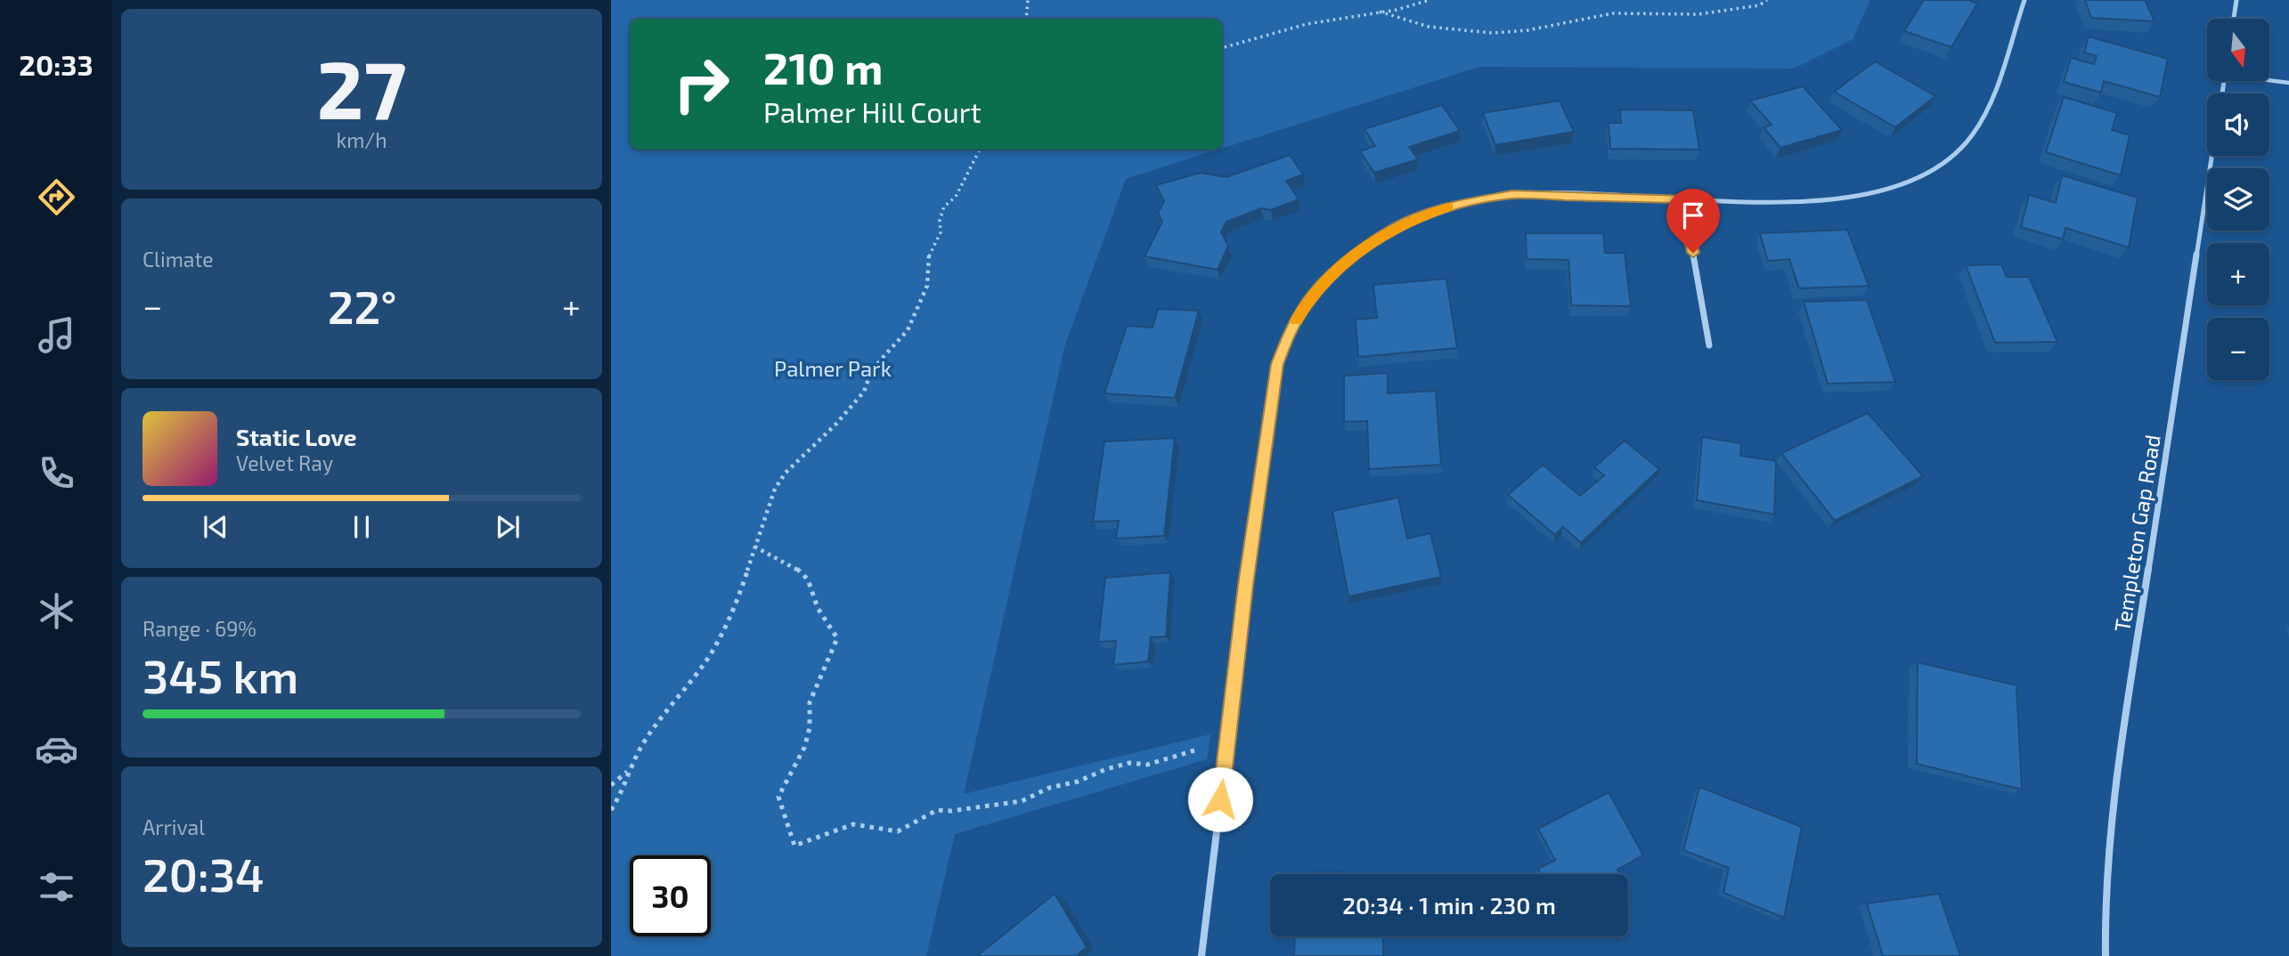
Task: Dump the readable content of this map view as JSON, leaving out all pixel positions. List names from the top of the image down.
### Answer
{
  "streets": {
    "street": ["Templeton Gap Road"]
  },
  "parks": ["Palmer Park"],
  "north": "bottom",
  "page": {
    "tabs": "20:33",
    "tile": [
      ["27", "km/h"],
      "Climate",
      ["Range · 69%", "345 km"],
      ["Arrival", "20:34"]
    ],
    "map_buttons": ["+", "−"],
    "turn": ["210 m", "Palmer Hill Court"],
    "heat": ["−", "22°", "+"],
    "song": ["Static Love", "Velvet Ray"],
    "limit": "30",
    "trip": "20:34 · 1 min · 230 m"
  }
}
